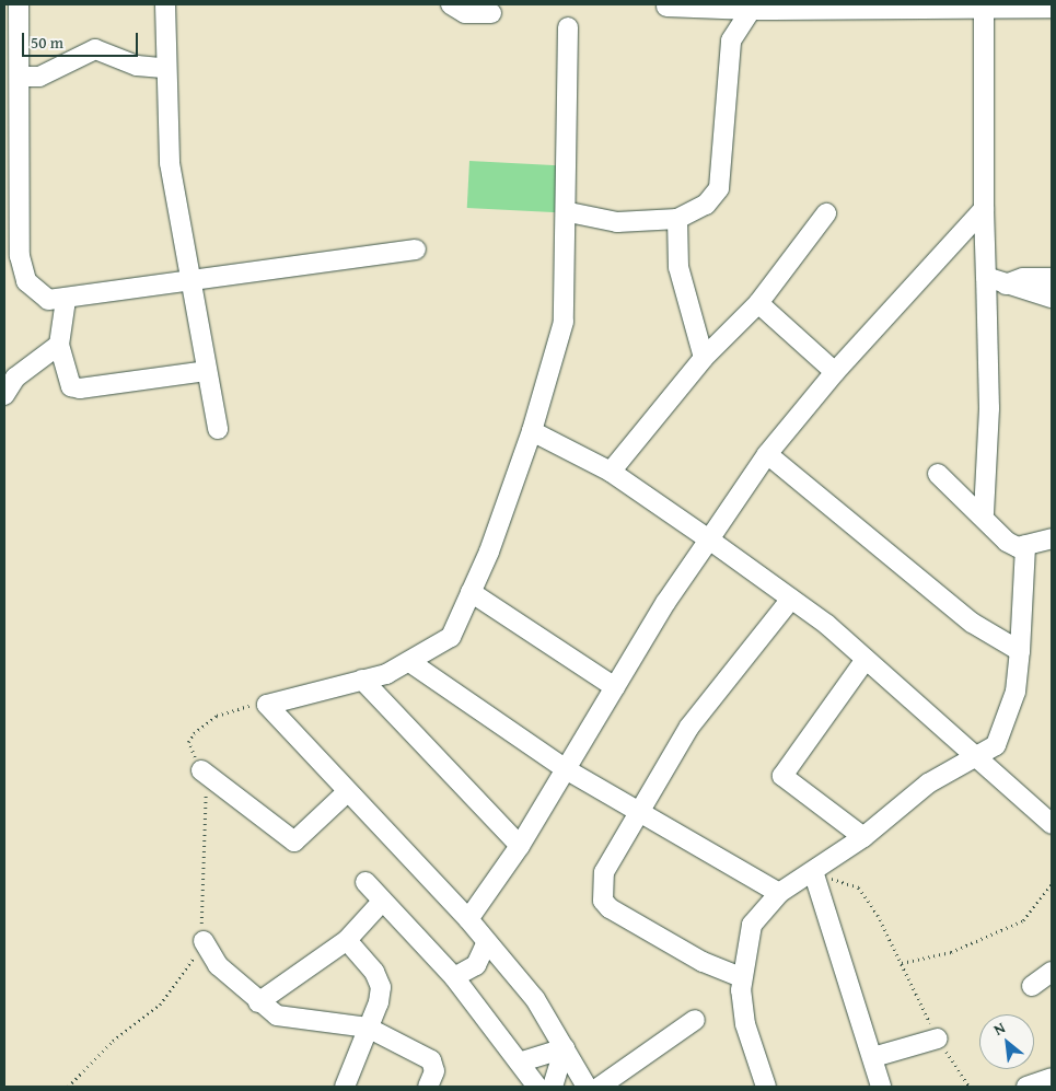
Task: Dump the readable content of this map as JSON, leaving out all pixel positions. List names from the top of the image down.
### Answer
{
  "scale_bar": "50 m",
  "north": "top left"
}
